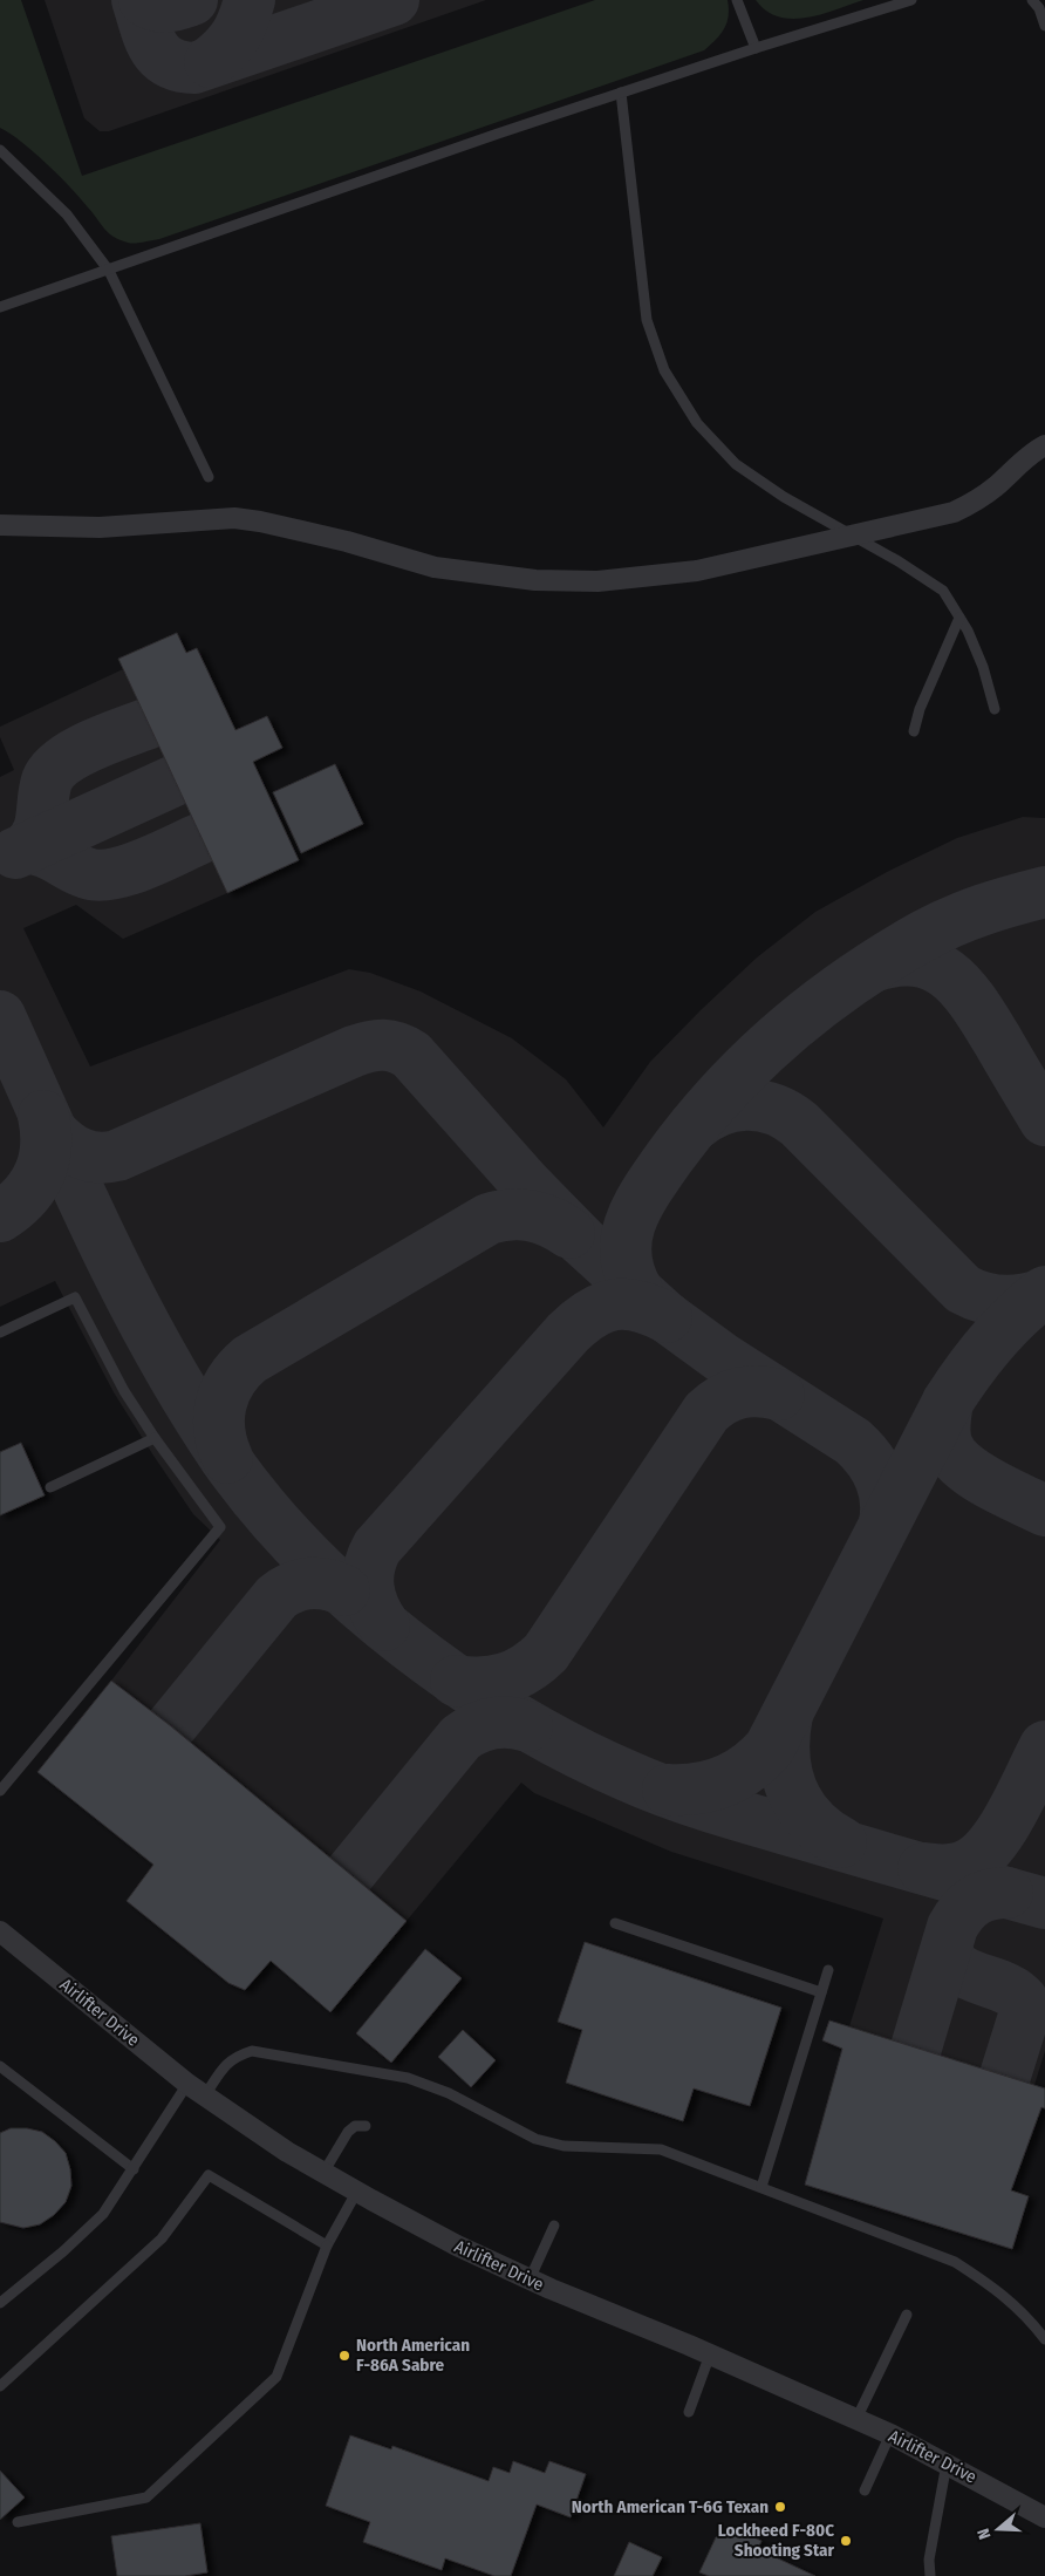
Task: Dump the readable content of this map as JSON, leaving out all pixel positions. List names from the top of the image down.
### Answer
{
  "streets": {
    "street": ["Airlifter Drive"]
  },
  "places": ["North American F-86A Sabre", "North American T-6G Texan", "Lockheed F-80C Shooting Star"],
  "north": "left"
}
